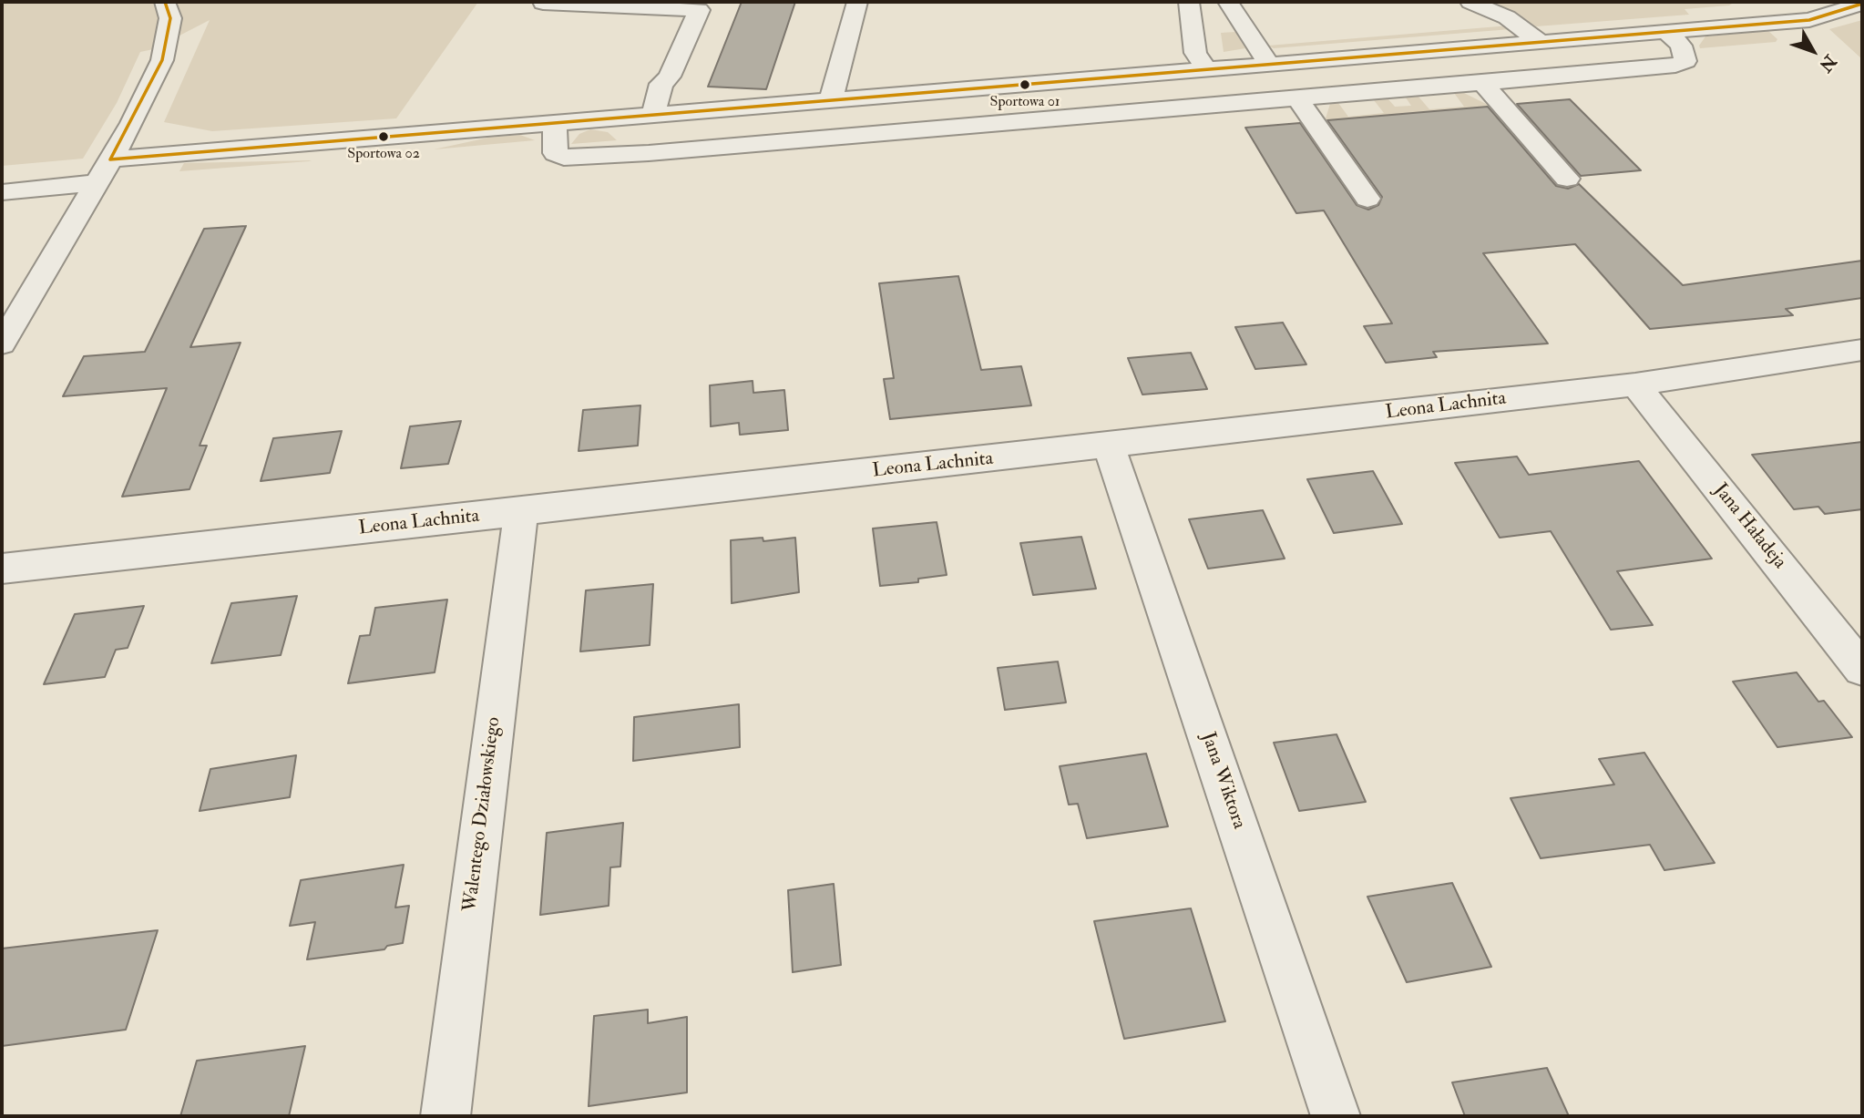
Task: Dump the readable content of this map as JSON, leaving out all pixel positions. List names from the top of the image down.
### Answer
{
  "streets": {
    "street": [
      "Leona Lachnita",
      "Jana Haładeja",
      "Jana Wiktora",
      "Walentego Działowskiego"
    ]
  },
  "crossings": [
    ["Leona Lachnita", "Jana Haładeja"],
    ["Leona Lachnita", "Jana Wiktora"],
    ["Leona Lachnita", "Walentego Działowskiego"]
  ],
  "places": ["Sportowa 01", "Sportowa 02"],
  "north": "bottom right"
}
